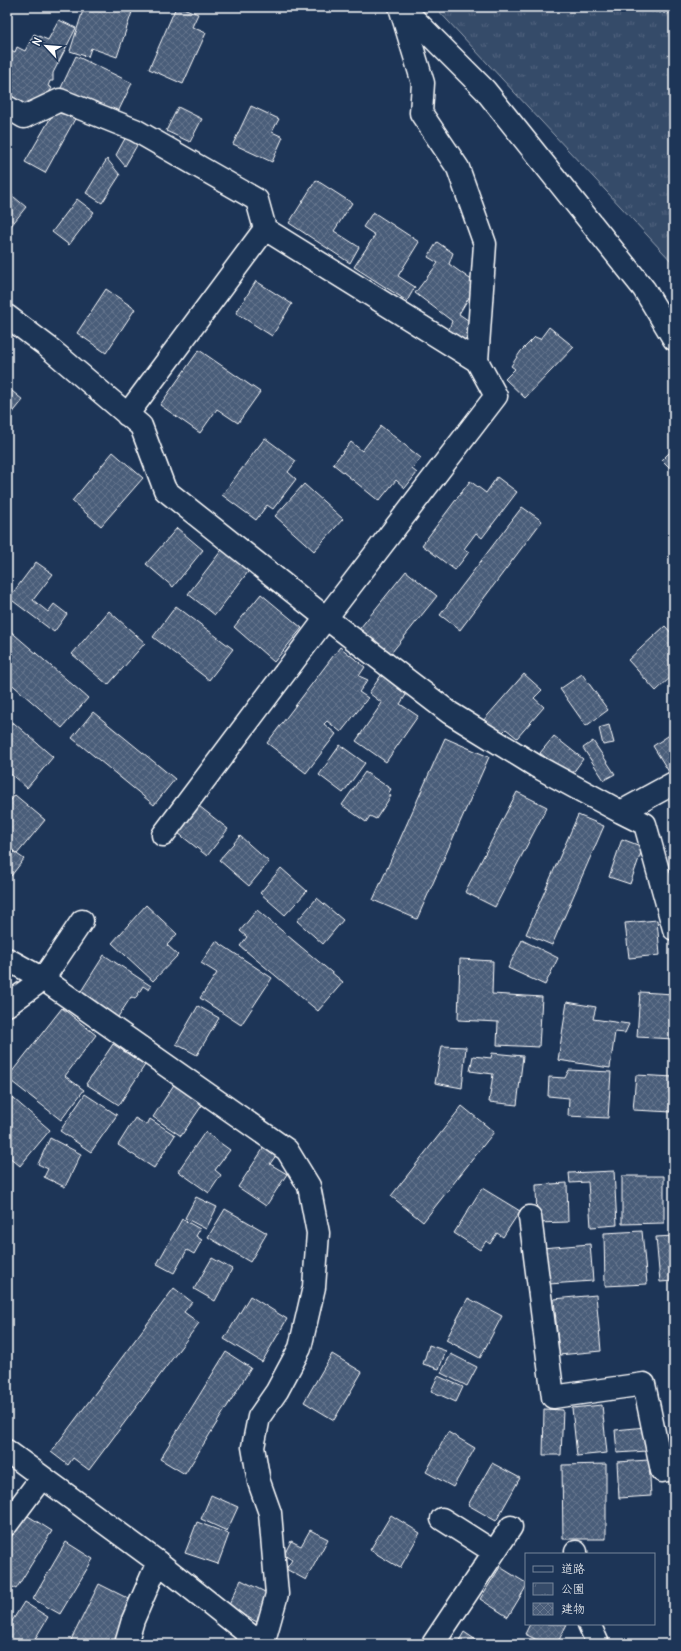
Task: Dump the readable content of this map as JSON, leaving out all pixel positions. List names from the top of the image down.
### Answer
{
  "legend": ["道路", "公園", "建物"],
  "north": "top left"
}
